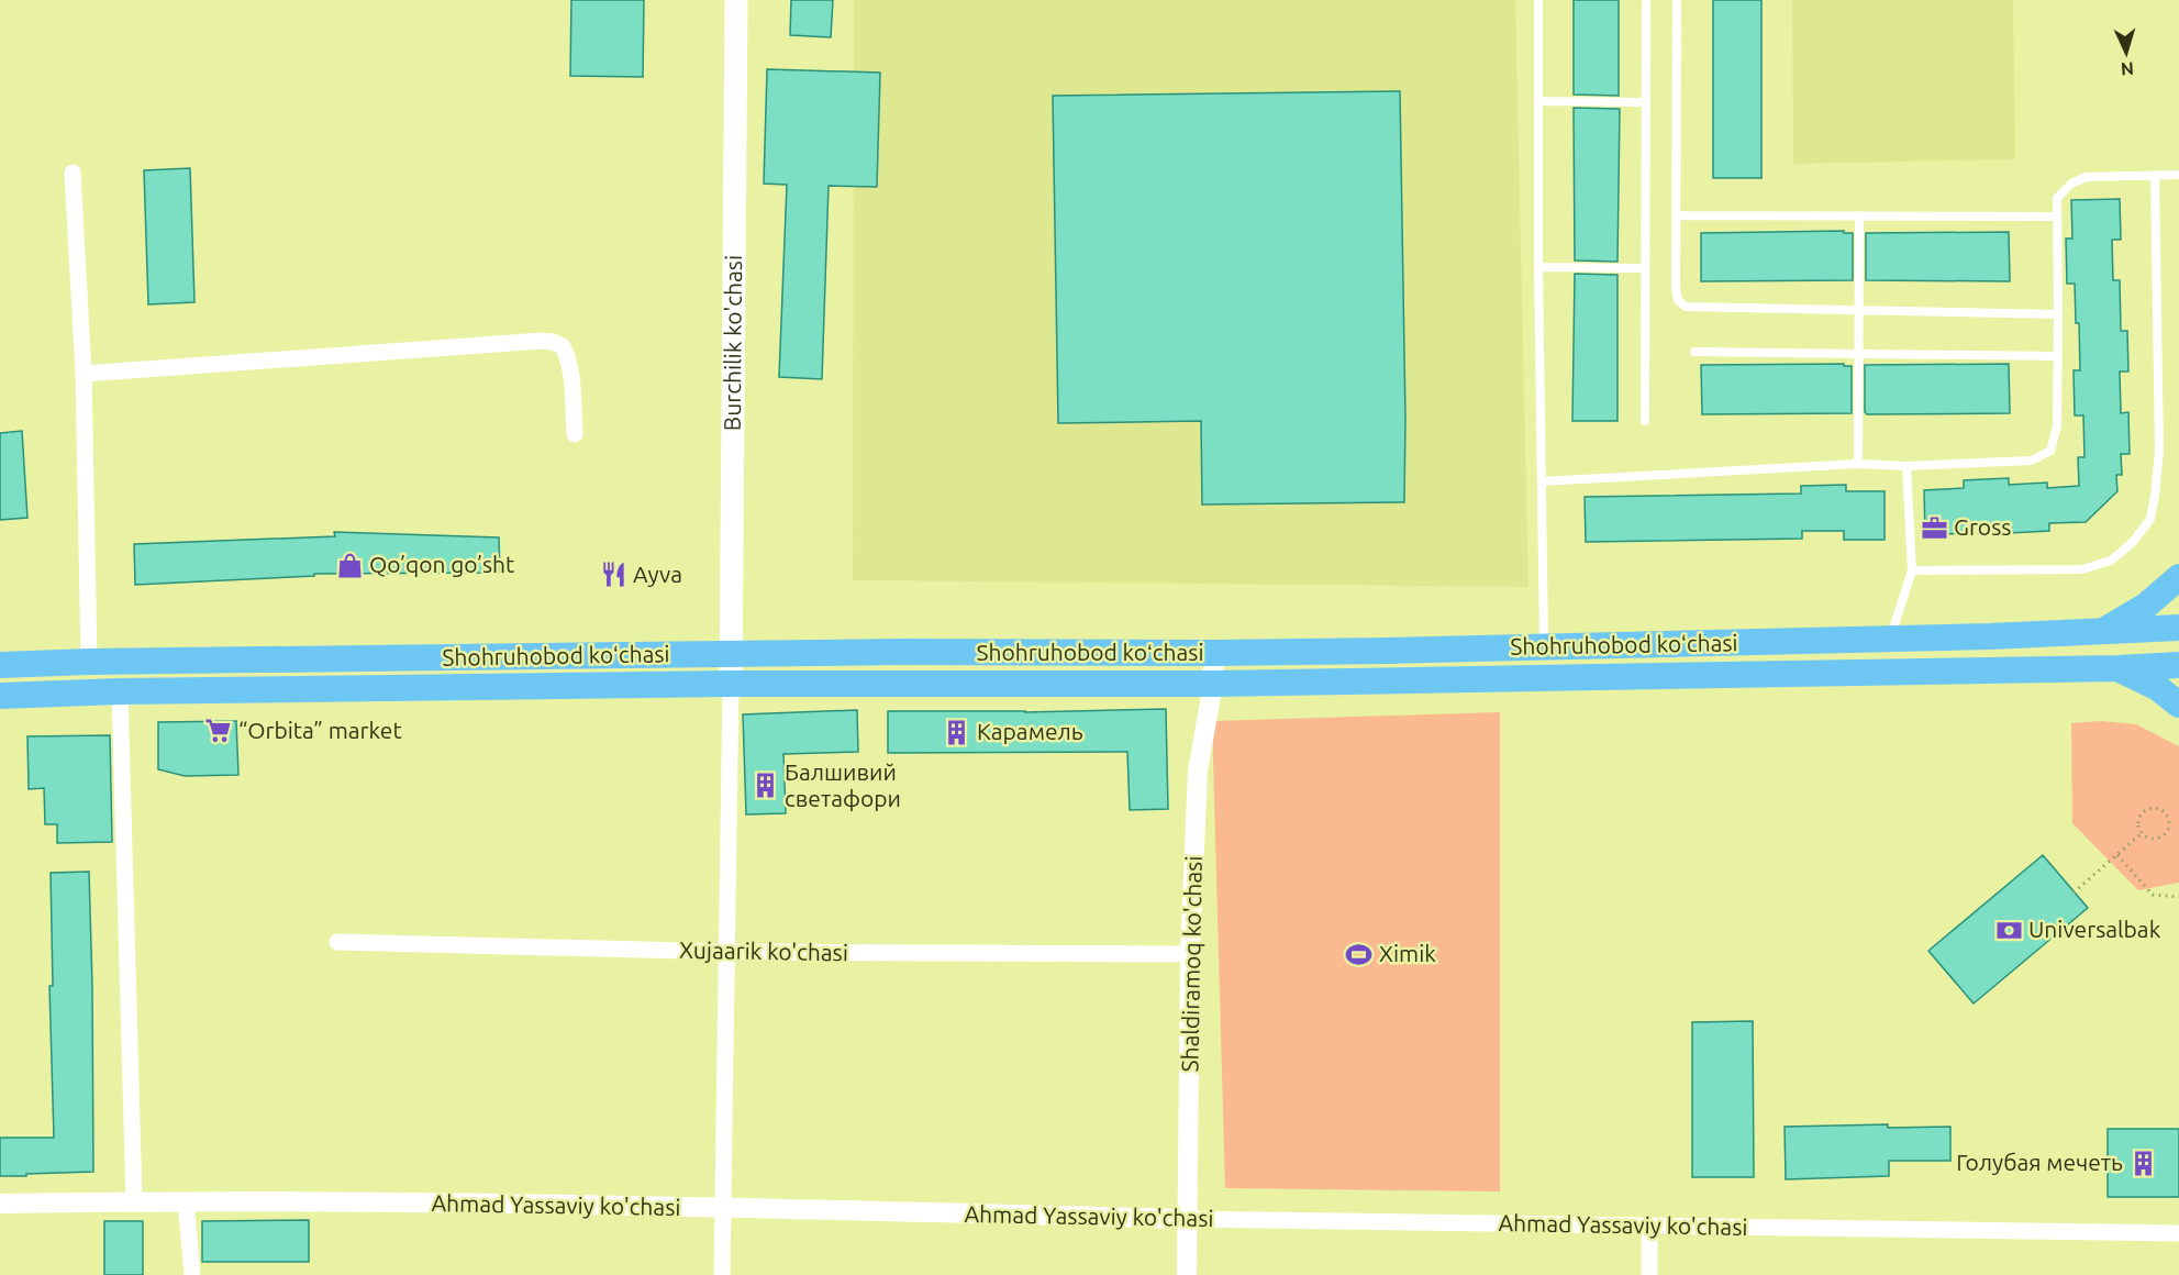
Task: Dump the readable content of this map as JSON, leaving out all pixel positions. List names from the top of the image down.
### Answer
{
  "streets": {
    "highway": ["Shohruhobod koʻchasi"],
    "main road": ["Burchilik ko'chasi"],
    "street": ["Xujaarik ko'chasi", "Shaldiramoq ko'chasi", "Ahmad Yassaviy ko'chasi"]
  },
  "crossings": [
    ["Burchilik ko'chasi", "Shohruhobod koʻchasi"],
    ["Shohruhobod koʻchasi", "Shaldiramoq ko'chasi"],
    ["Xujaarik ko'chasi", "Shaldiramoq ko'chasi"],
    ["Shaldiramoq ko'chasi", "Ahmad Yassaviy ko'chasi"]
  ],
  "places": {
    "office": ["Gross"],
    "shop": ["Qo’qon go’sht"],
    "restaurant": ["Ayva"],
    "supermarket": ["“Orbita” market"],
    "building": ["Карамель", "Балшивий светафори", "Голубая мечеть"],
    "bank": ["Universalbak"],
    "sports": ["Ximik"]
  },
  "north": "bottom"
}
